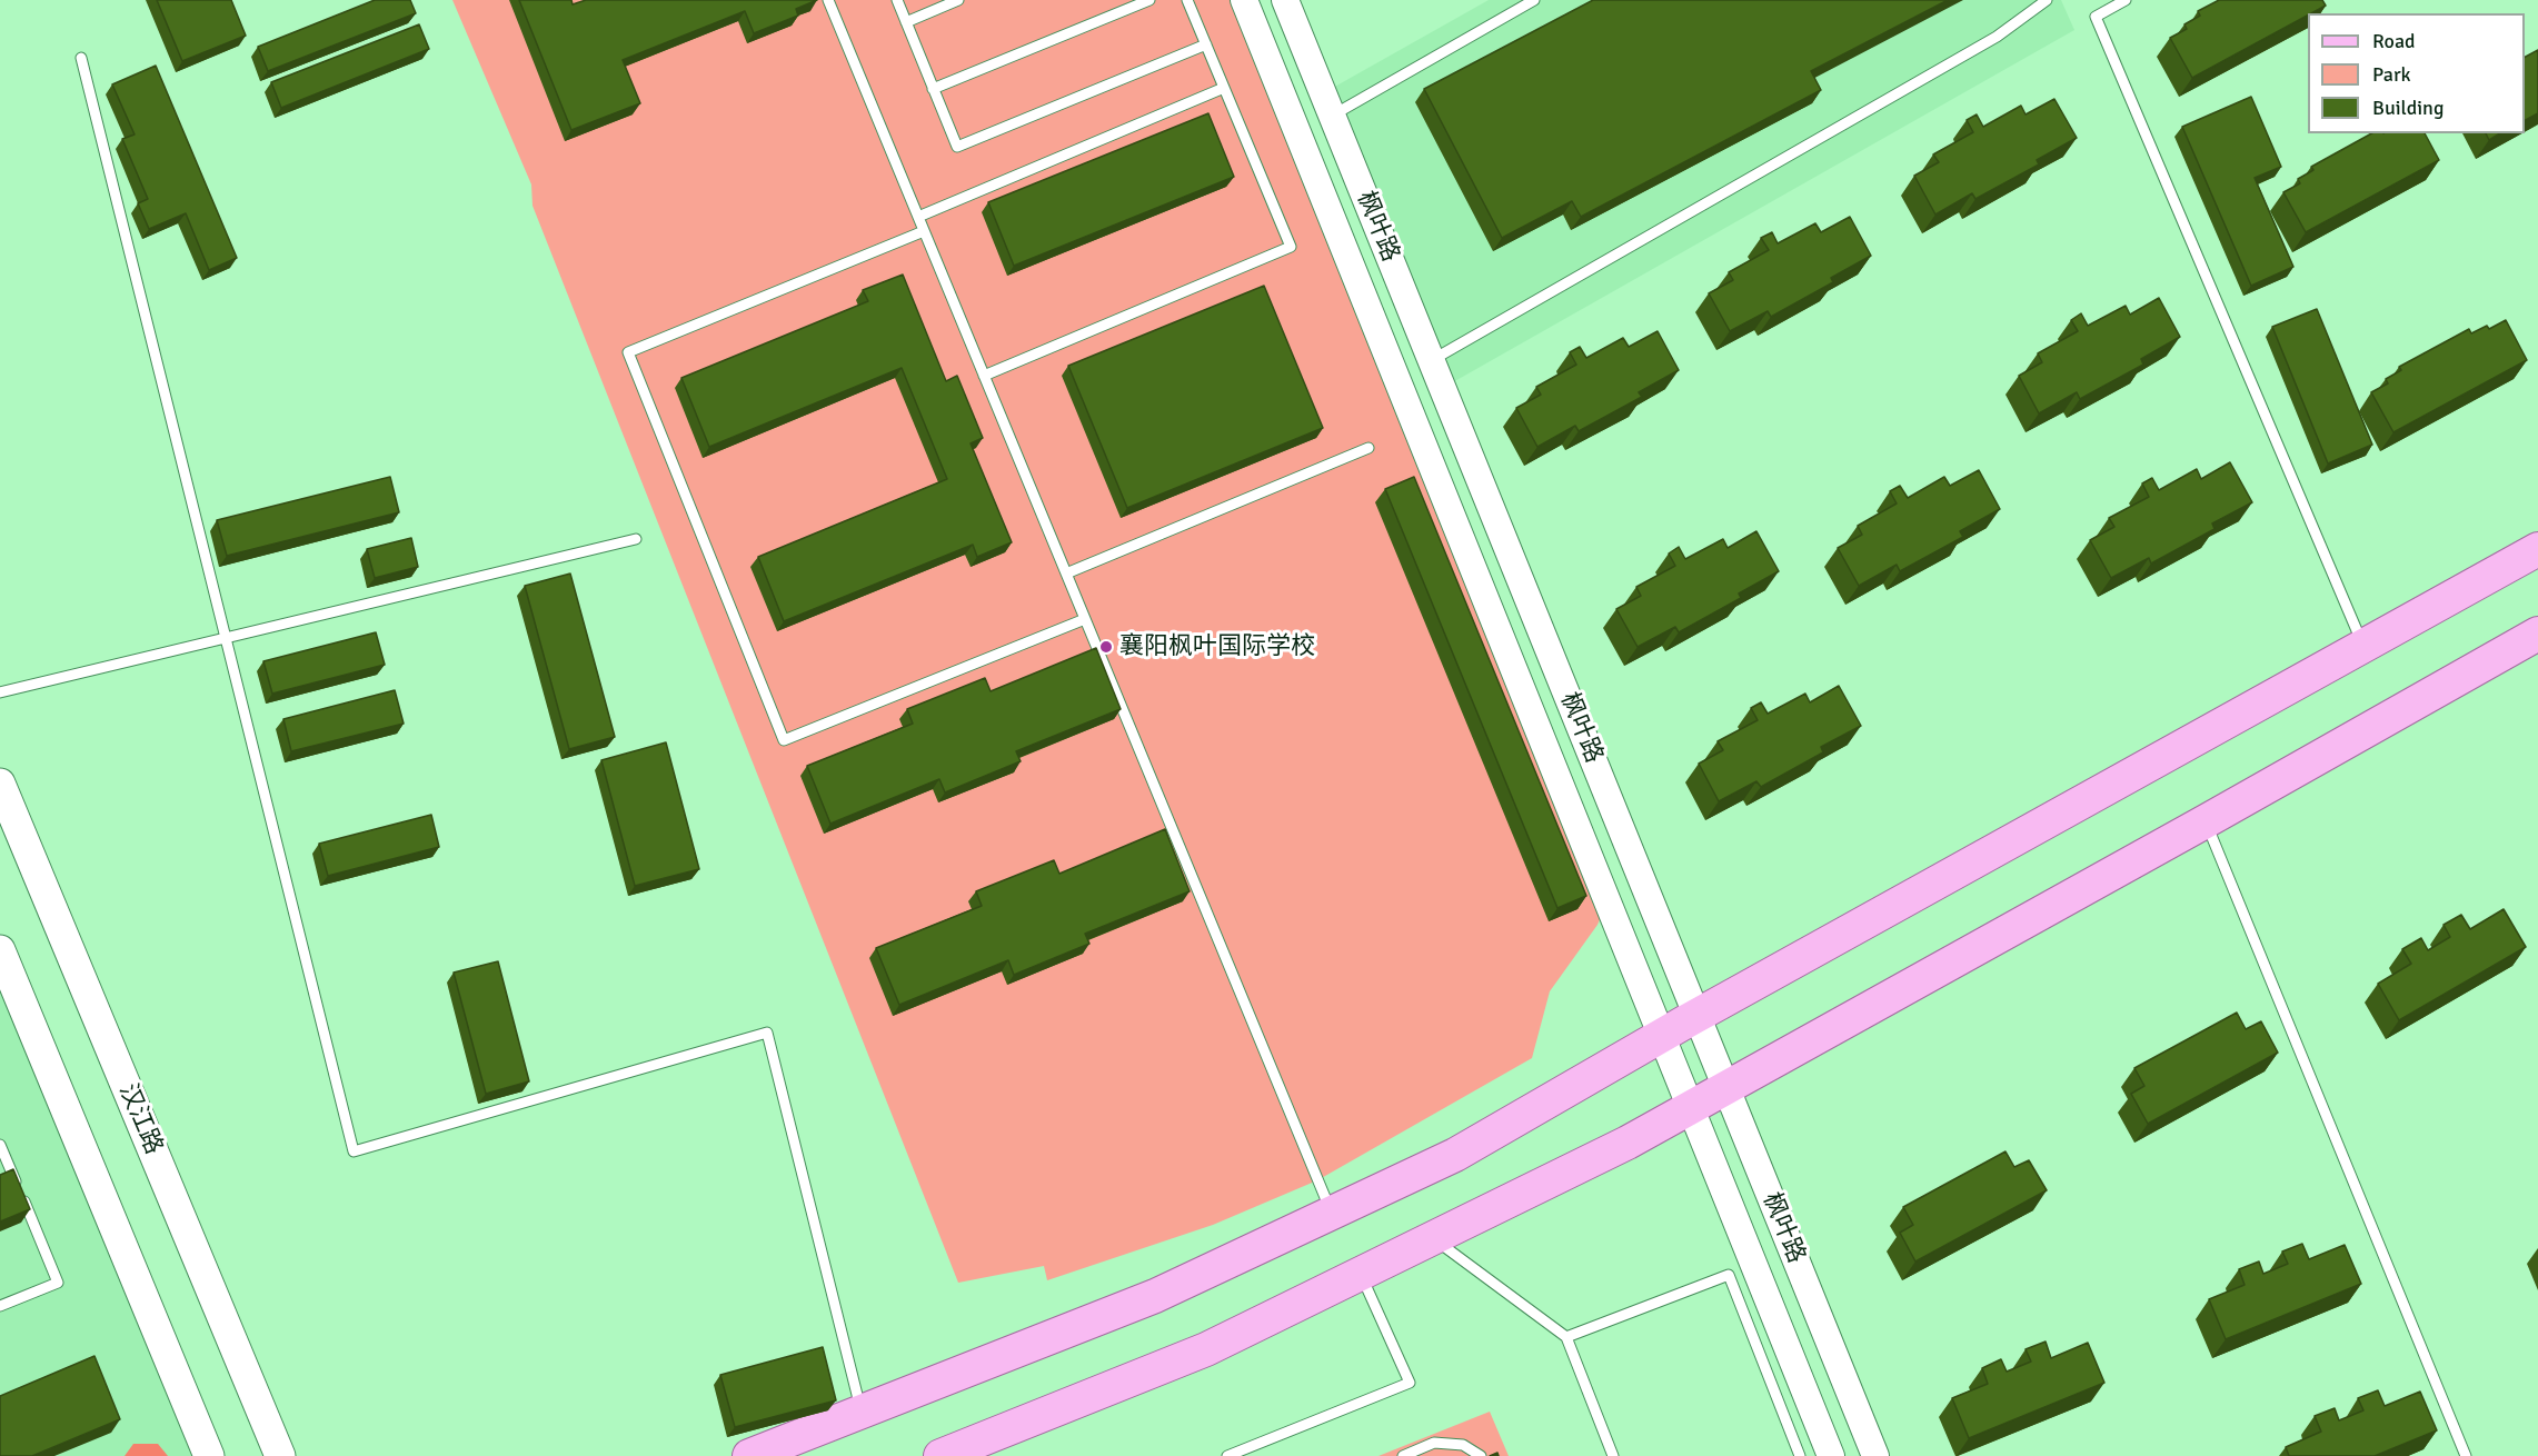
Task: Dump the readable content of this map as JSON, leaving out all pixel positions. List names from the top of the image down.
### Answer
{
  "streets": {
    "main road": ["汉江路"],
    "street": ["枫叶路"]
  },
  "places": ["襄阳枫叶国际学校"],
  "legend": ["Road", "Park", "Building"]
}
